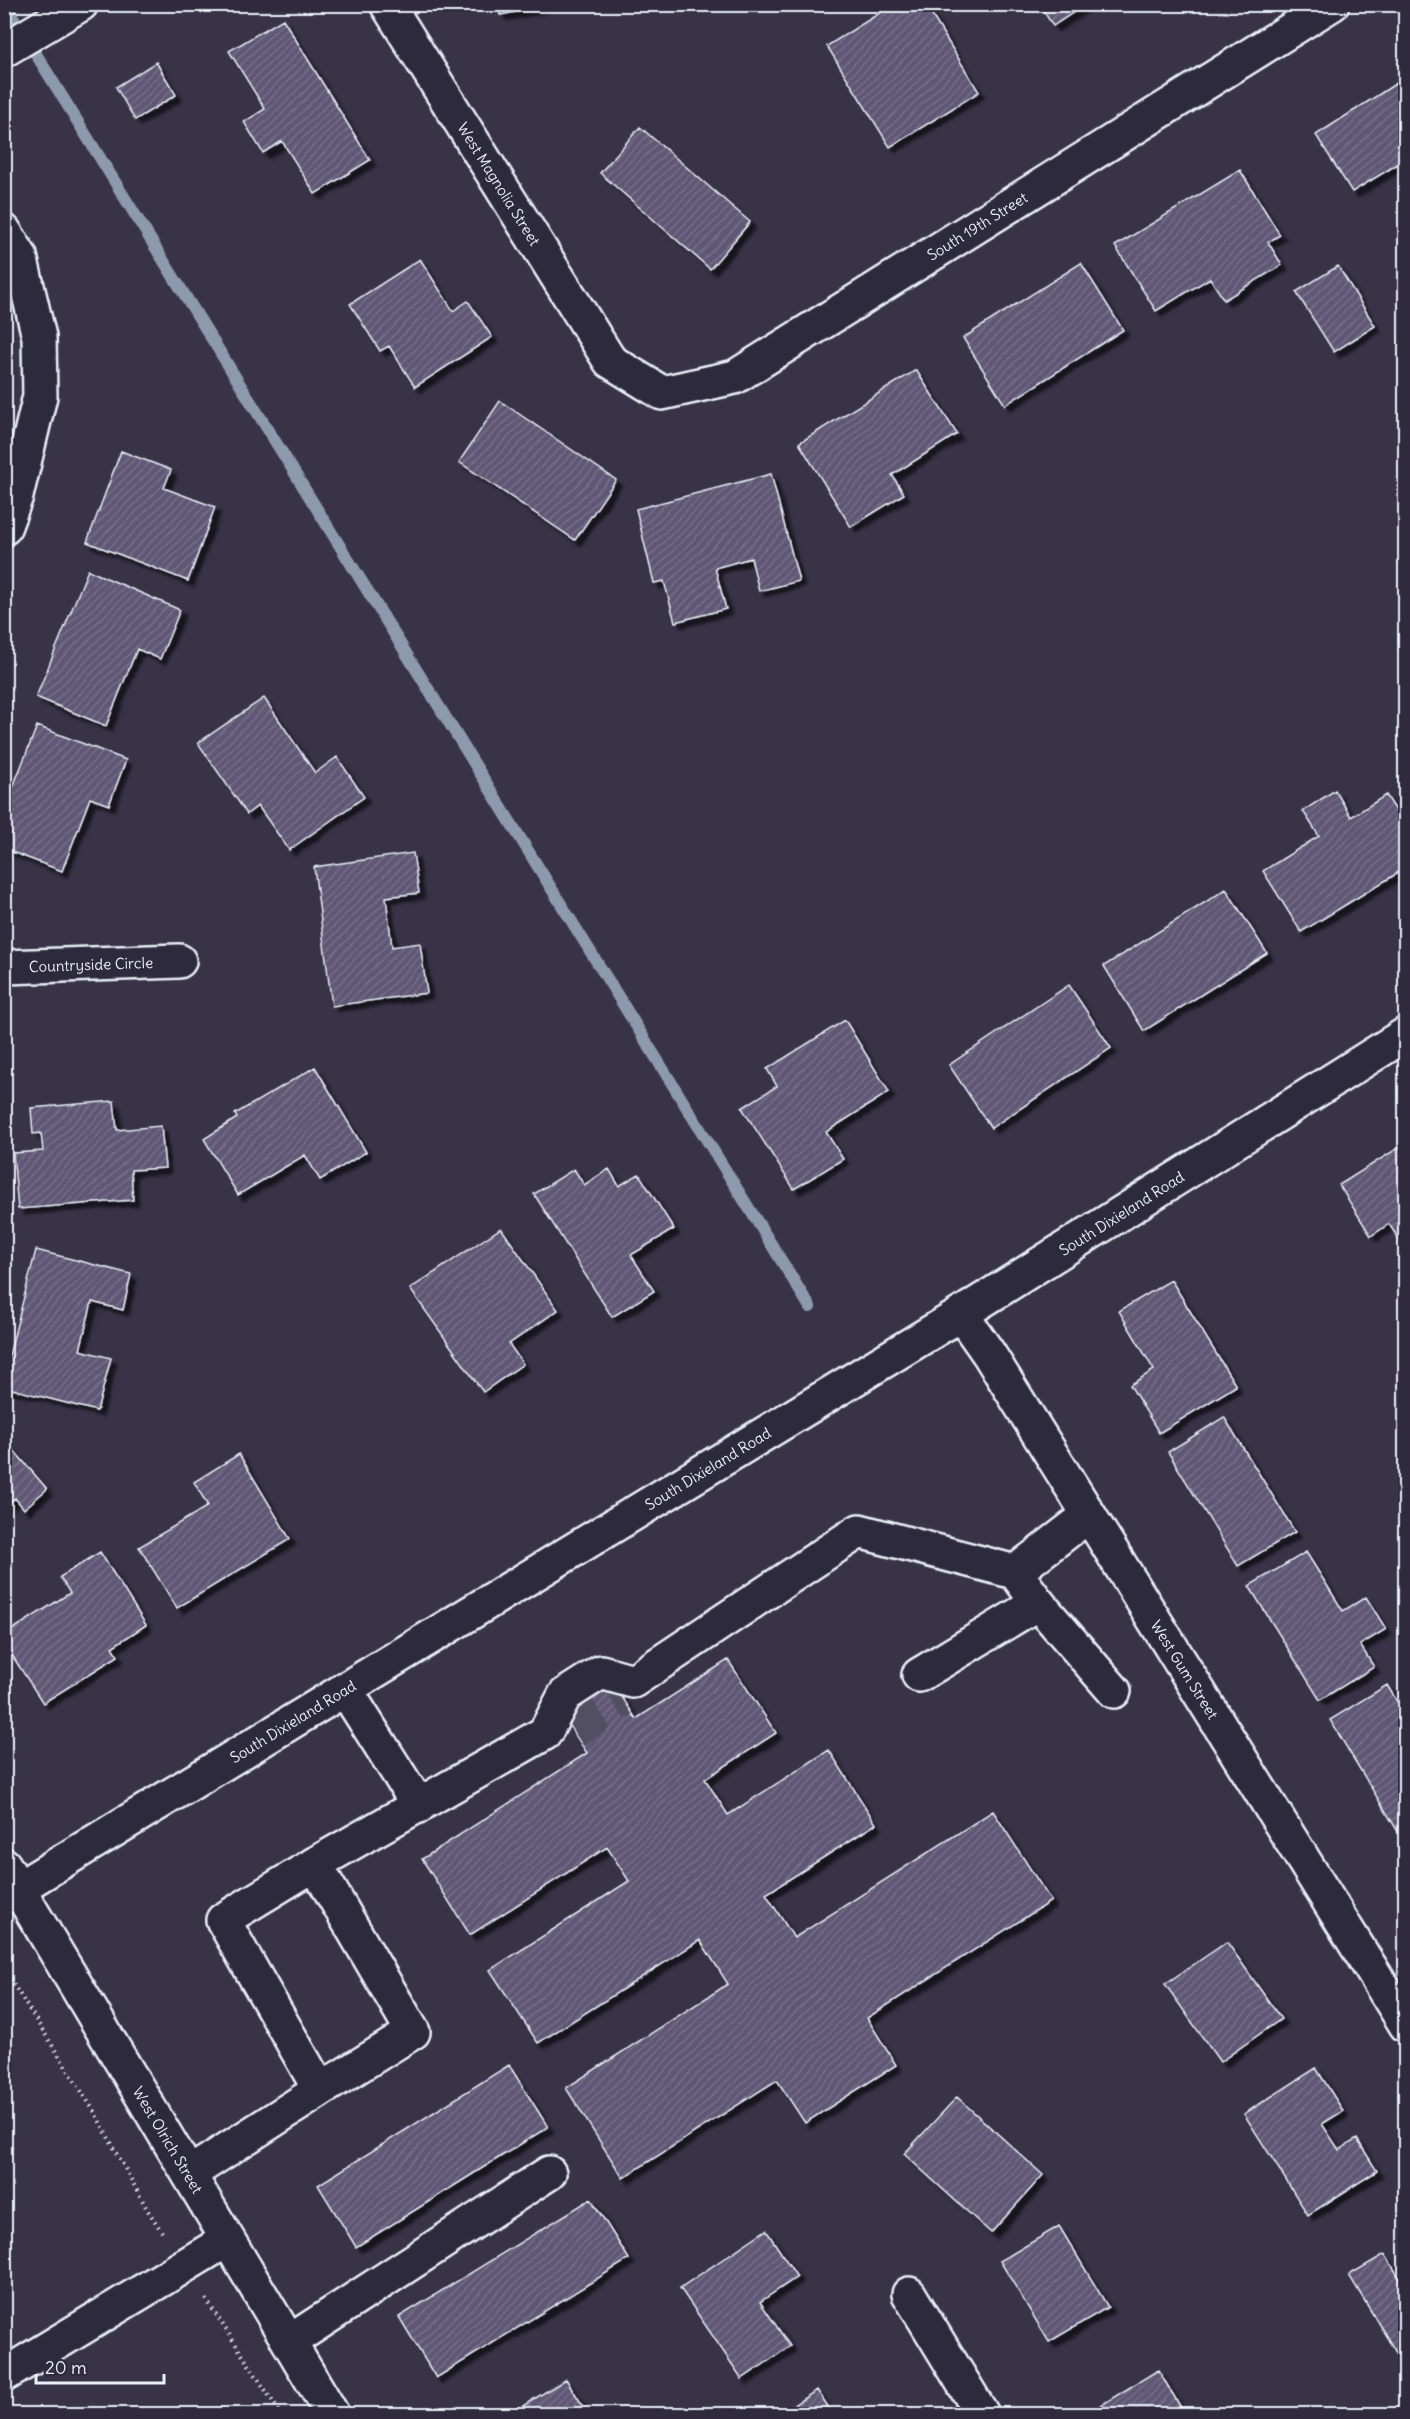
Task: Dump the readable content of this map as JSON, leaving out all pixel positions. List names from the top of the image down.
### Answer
{
  "streets": {
    "street": [
      "West Magnolia Street",
      "South 19th Street",
      "Countryside Circle",
      "South Dixieland Road",
      "West Gum Street",
      "West Olrich Street"
    ]
  },
  "crossings": [
    ["West Magnolia Street", "South 19th Street"],
    ["South Dixieland Road", "West Gum Street"],
    ["South Dixieland Road", "West Olrich Street"]
  ],
  "scale_bar": "20 m"
}
